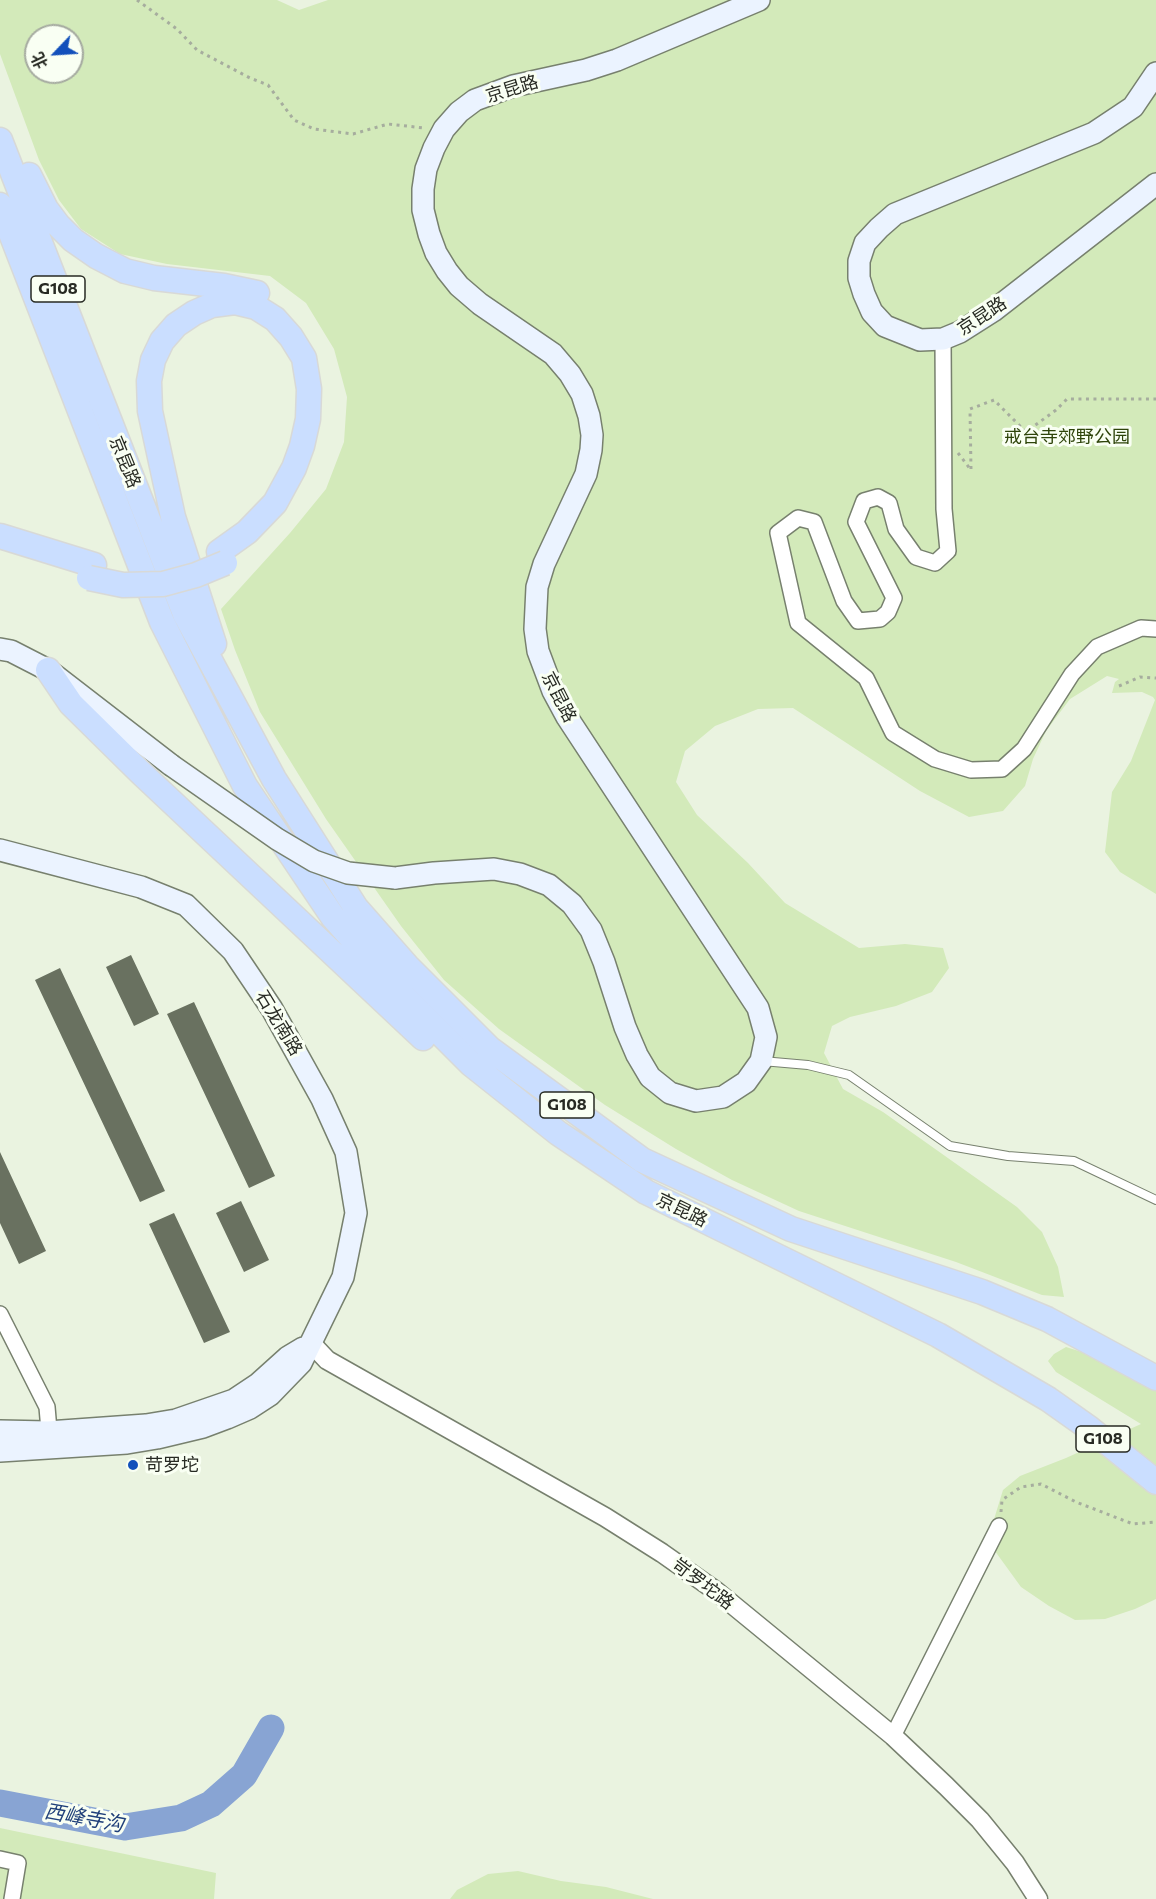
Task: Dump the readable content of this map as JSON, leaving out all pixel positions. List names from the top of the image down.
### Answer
{
  "streets": {
    "highway": ["京昆路", "G108"],
    "main road": ["石龙南路"],
    "street": ["岢罗坨路"]
  },
  "crossings": [
    ["石龙南路", "岢罗坨路"]
  ],
  "water": ["西峰寺沟"],
  "parks": ["戒台寺郊野公园"],
  "places": ["苛罗坨"],
  "north": "bottom left"
}
